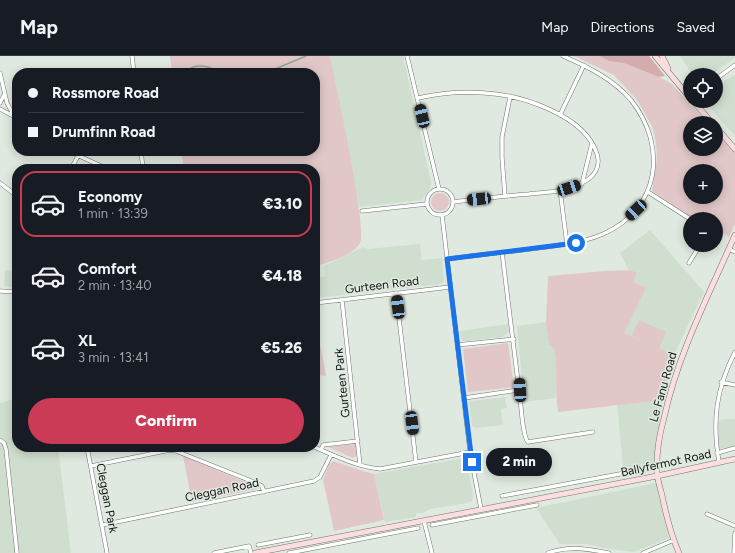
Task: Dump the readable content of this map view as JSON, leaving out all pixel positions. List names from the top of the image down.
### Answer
{
  "streets": {
    "main road": ["Le Fanu Road", "Ballyfermot Road"],
    "street": [
      "Gurteen Road",
      "Gurteen Park",
      "Cleggan Road",
      "Cleggan Park"
    ]
  },
  "crossings": [
    ["Gurteen Road", "Gurteen Park"],
    ["Le Fanu Road", "Ballyfermot Road"],
    ["Cleggan Road", "Cleggan Park"]
  ],
  "page": {
    "header": "Map",
    "nav": ["Map", "Directions", "Saved"],
    "map_buttons": ["+", "−"],
    "banner": ["Rossmore Road", "Drumfinn Road"],
    "list": [
      {
        "name": "Economy",
        "note": "1 min · 13:39",
        "value": "€3.10"
      },
      {
        "name": "Comfort",
        "note": "2 min · 13:40",
        "value": "€4.18"
      },
      {
        "name": "XL",
        "note": "3 min · 13:41",
        "value": "€5.26"
      }
    ],
    "buttons": "Confirm",
    "bubble": "2 min"
  }
}
